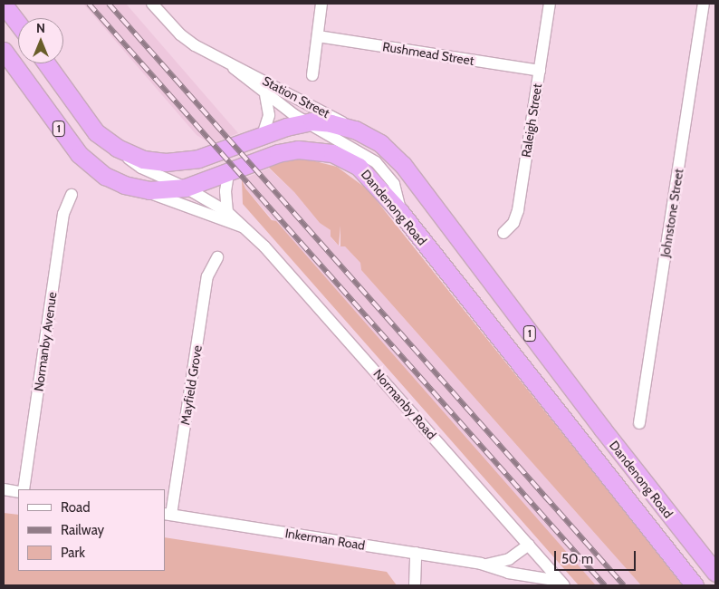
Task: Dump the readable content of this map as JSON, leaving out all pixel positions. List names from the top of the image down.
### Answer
{
  "streets": {
    "highway": ["1", "Dandenong Road"],
    "street": [
      "Rushmead Street",
      "Station Street",
      "Raleigh Street",
      "Johnstone Street",
      "Normanby Avenue",
      "Mayfield Grove",
      "Normanby Road",
      "Inkerman Road"
    ]
  },
  "crossings": [
    ["Rushmead Street", "Raleigh Street"],
    ["Station Street", "Dandenong Road"],
    ["Dandenong Road", "Normanby Road"],
    ["Mayfield Grove", "Inkerman Road"],
    ["Normanby Road", "Inkerman Road"]
  ],
  "legend": ["Road", "Railway", "Park"],
  "scale_bar": "50 m",
  "north": "top"
}
